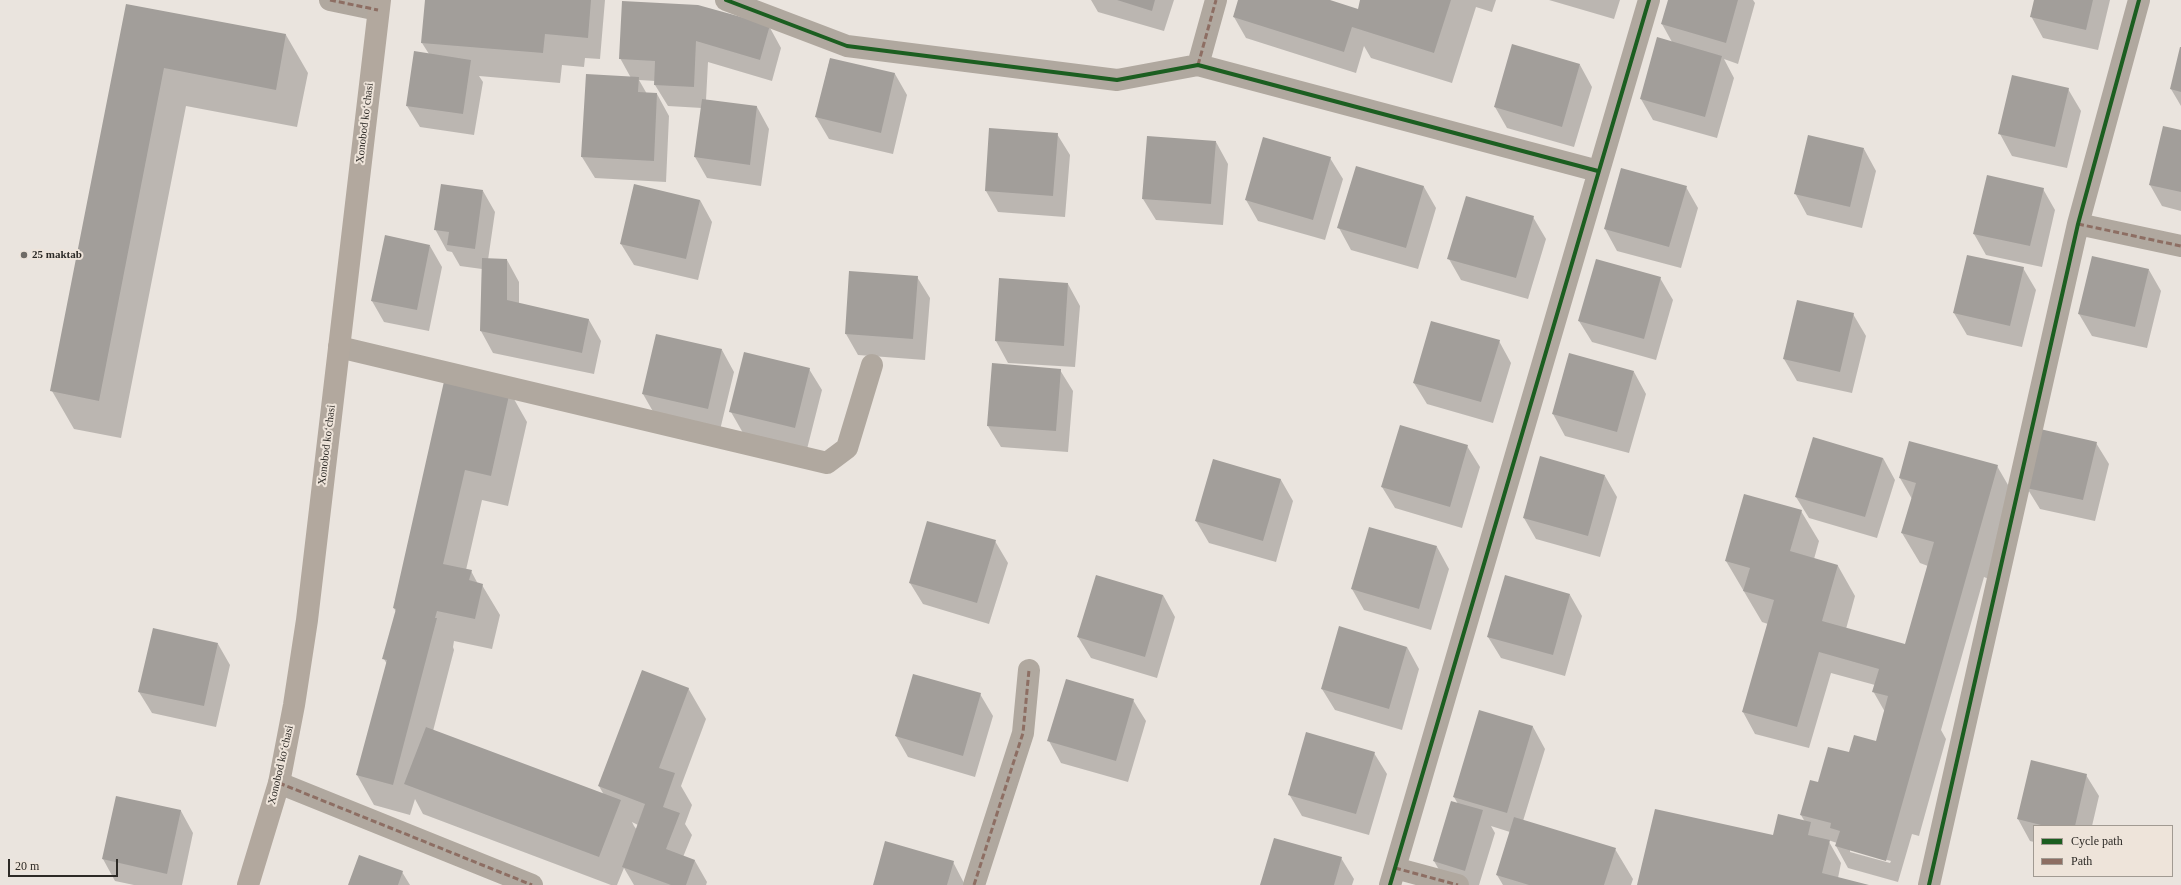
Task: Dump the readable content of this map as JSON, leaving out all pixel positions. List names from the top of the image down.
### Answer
{
  "streets": {
    "main road": ["Xonobod koʻchasi"]
  },
  "places": ["25 maktab"],
  "legend": ["Cycle path", "Path"],
  "scale_bar": "20 m"
}
